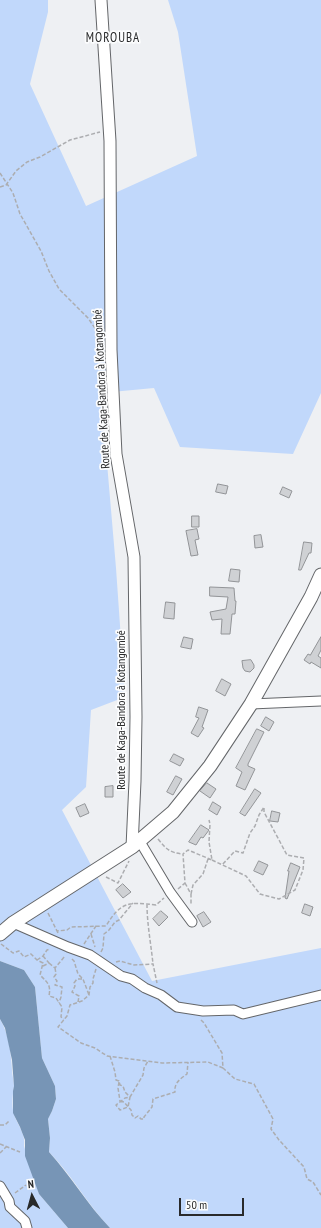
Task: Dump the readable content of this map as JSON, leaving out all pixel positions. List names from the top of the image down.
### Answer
{
  "streets": {
    "street": ["Route de Kaga-Bandora à Kotangombé"]
  },
  "districts": ["MOROUBA"],
  "scale_bar": "50 m",
  "north": "top"
}
